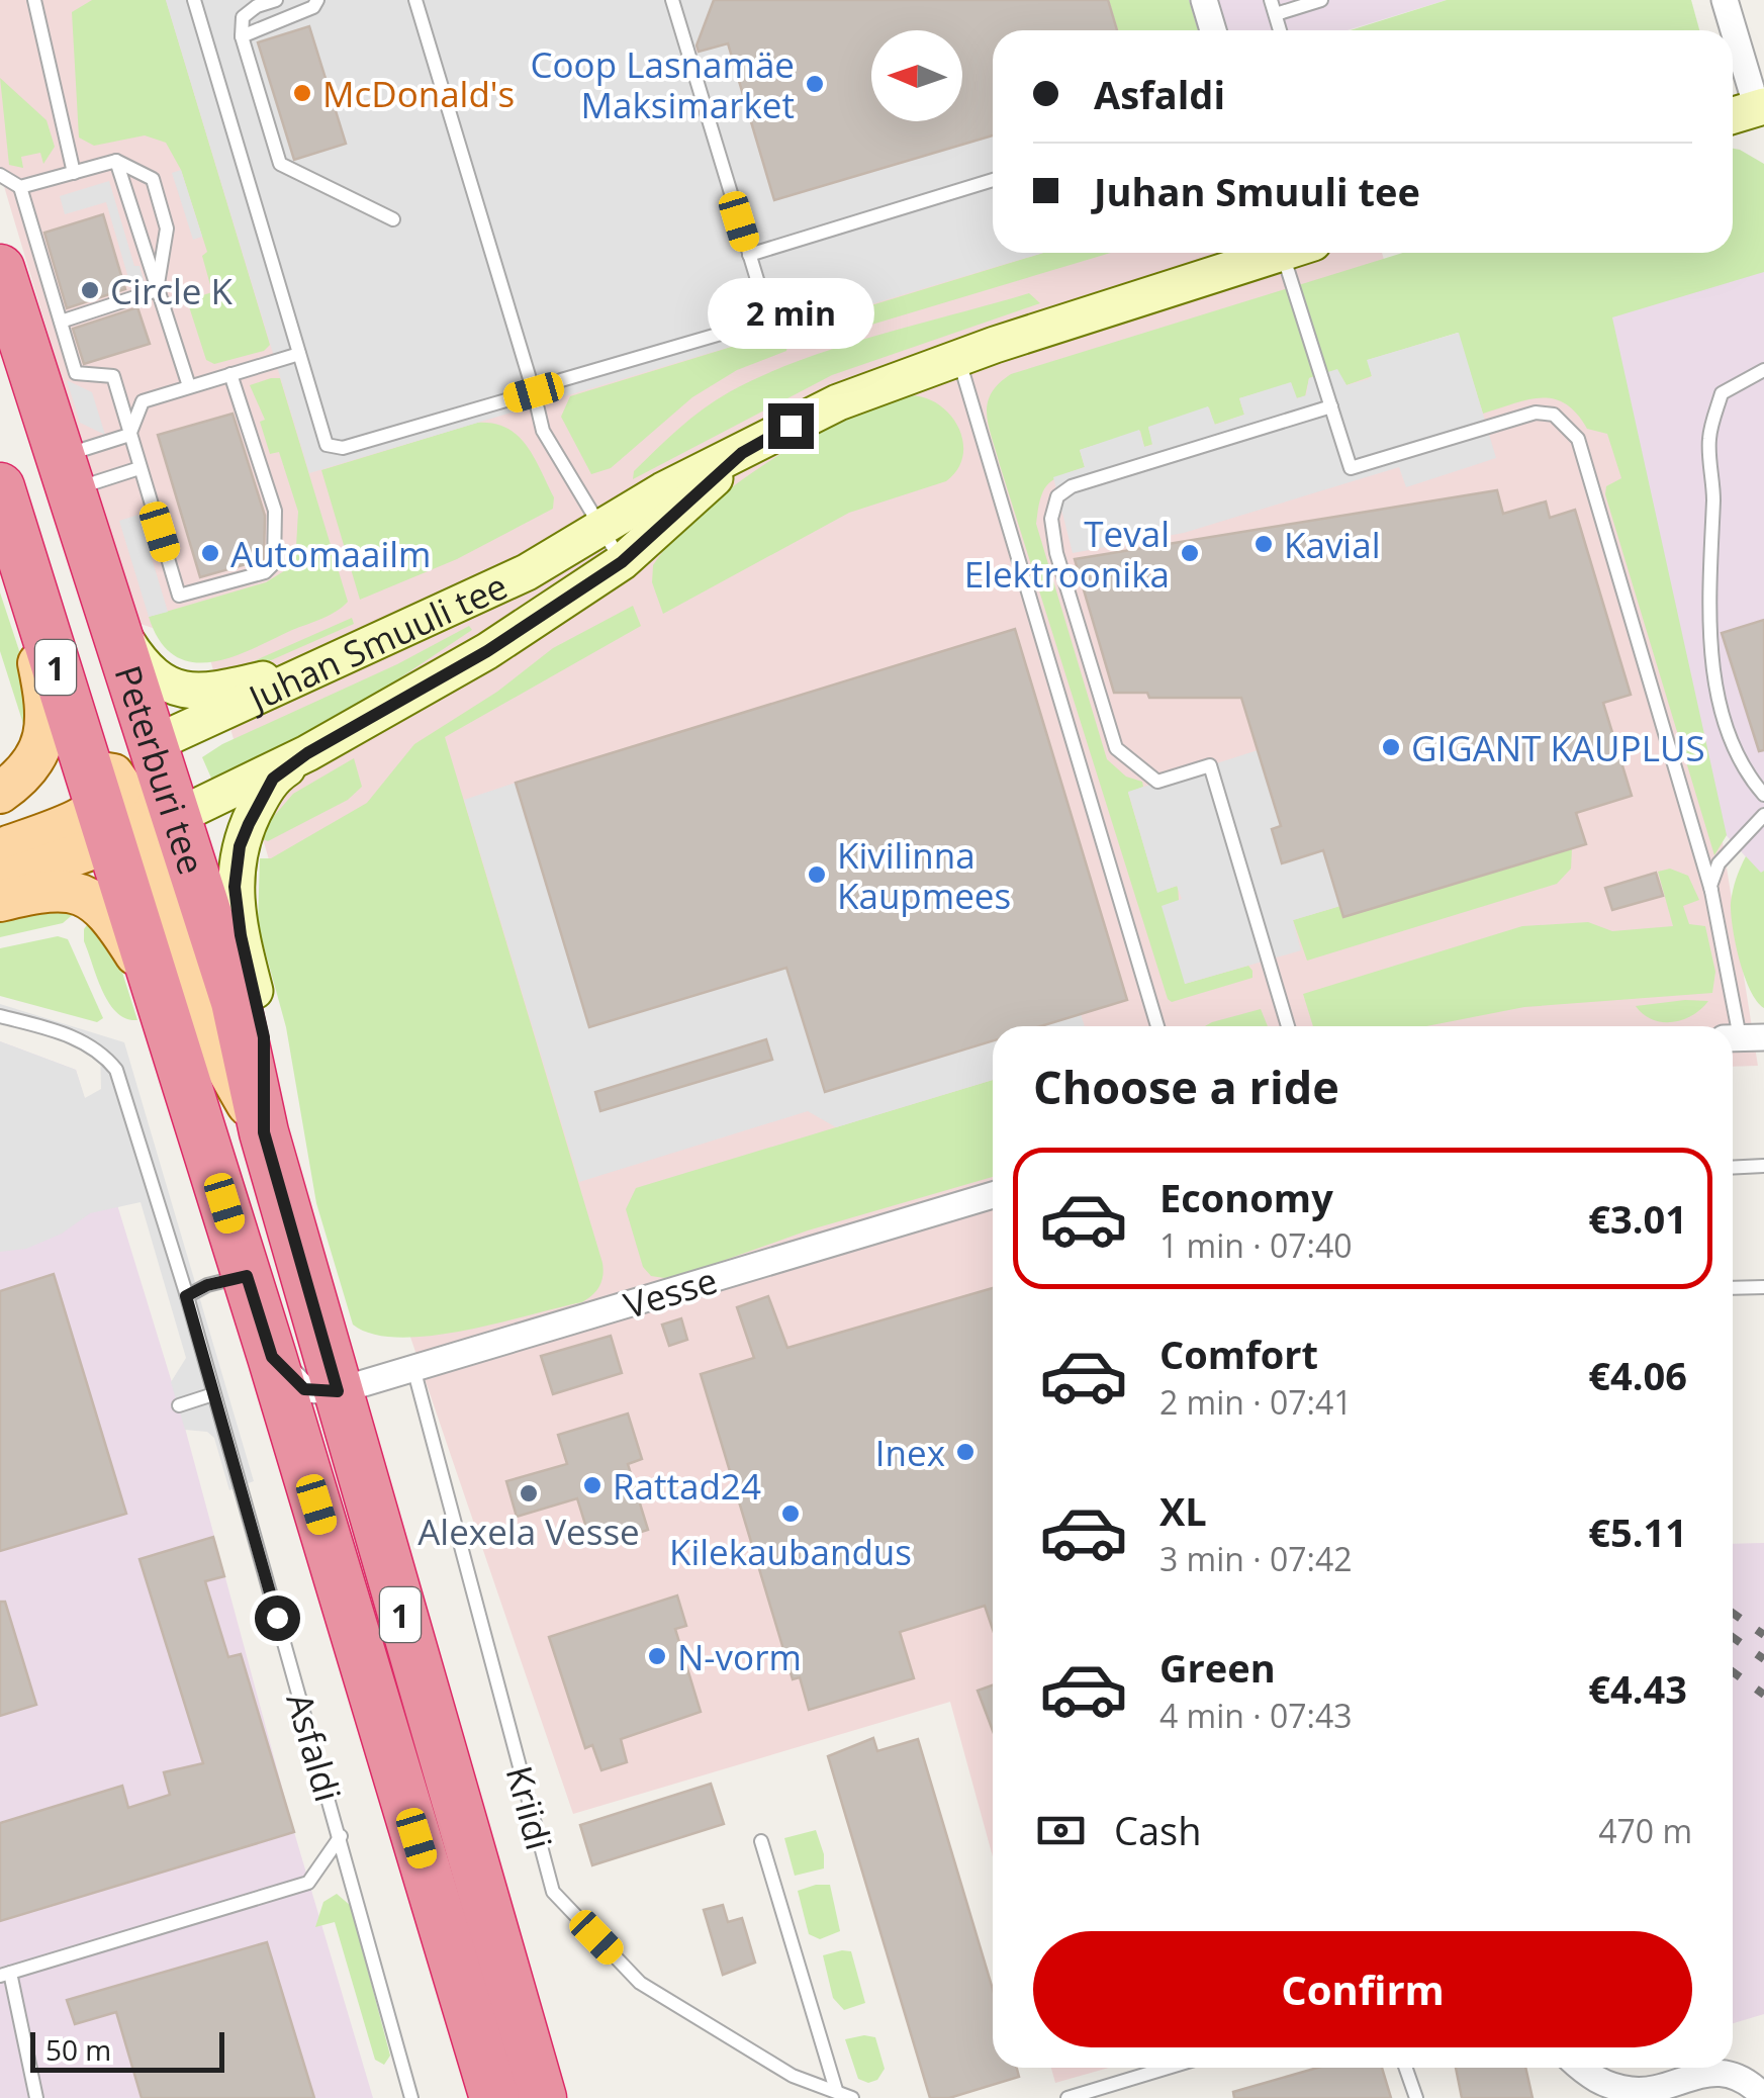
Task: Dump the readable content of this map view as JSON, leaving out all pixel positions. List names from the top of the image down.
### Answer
{
  "streets": {
    "highway": ["1", "Peterburi tee"],
    "main road": ["Juhan Smuuli tee"],
    "street": ["Vesse"],
    "lane": ["Asfaldi", "Kriidi"]
  },
  "crossings": [
    ["Juhan Smuuli tee", "Peterburi tee"],
    ["Peterburi tee", "Vesse"],
    ["Vesse", "Kriidi"]
  ],
  "places": [
    "Coop Lasnamäe Maksimarket",
    "McDonald's",
    "Circle K",
    "Kavial",
    "Automaailm",
    "Teval Elektroonika",
    "GIGANT KAUPLUS",
    "Kivilinna Kaupmees",
    "Inex",
    "Rattad24",
    "Alexela Vesse",
    "Kilekaubandus",
    "N-vorm"
  ],
  "scale_bar": "50 m",
  "north": "left",
  "page": {
    "banner": ["Asfaldi", "Juhan Smuuli tee"],
    "bubble": "2 min",
    "heading": "Choose a ride",
    "list": [
      {
        "name": "Economy",
        "note": "1 min · 07:40",
        "value": "€3.01"
      },
      {
        "name": "Comfort",
        "note": "2 min · 07:41",
        "value": "€4.06"
      },
      {
        "name": "XL",
        "note": "3 min · 07:42",
        "value": "€5.11"
      },
      {
        "name": "Green",
        "note": "4 min · 07:43",
        "value": "€4.43"
      }
    ],
    "pay": ["Cash", "470 m"],
    "buttons": "Confirm",
    "scale": "50 m"
  }
}
